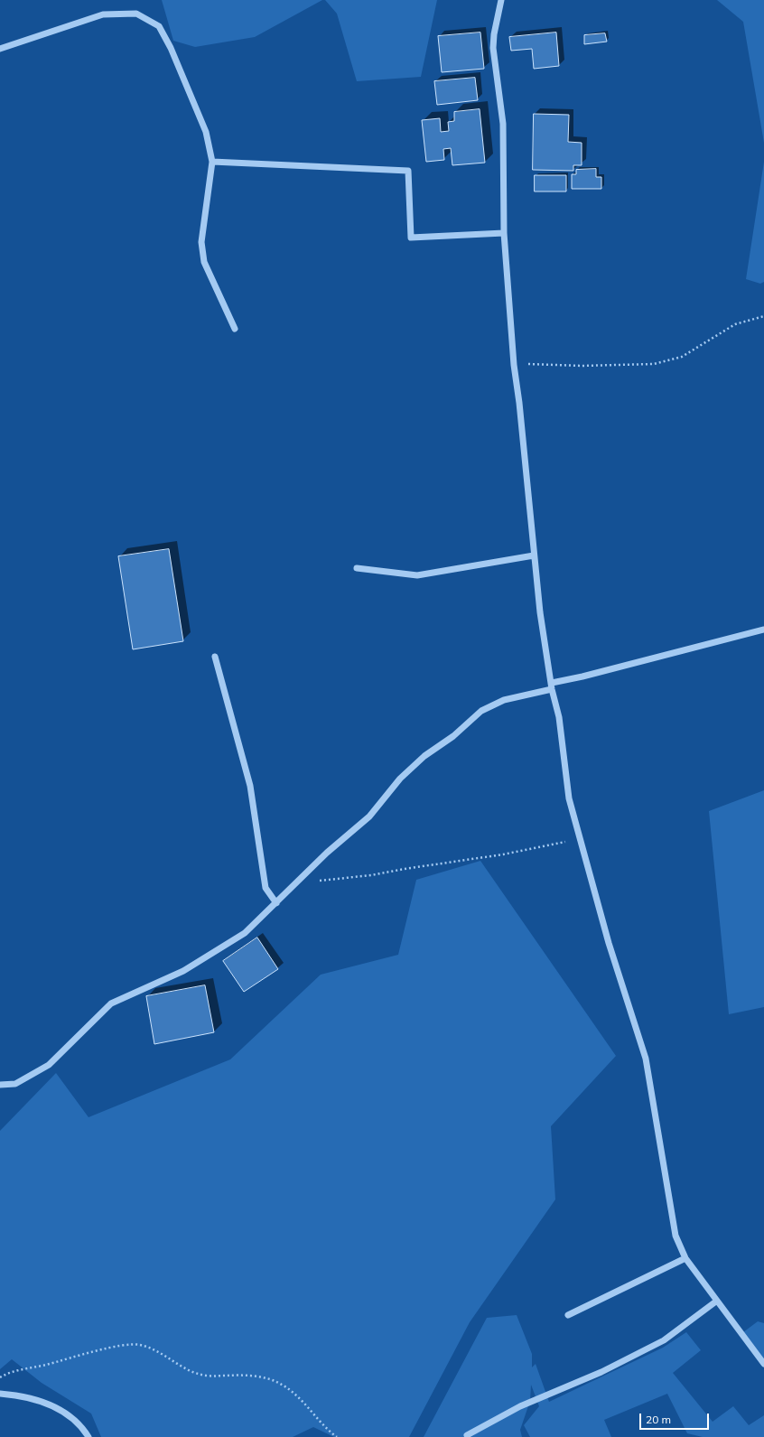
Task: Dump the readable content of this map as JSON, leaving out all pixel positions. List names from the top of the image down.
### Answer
{
  "scale_bar": "20 m"
}
